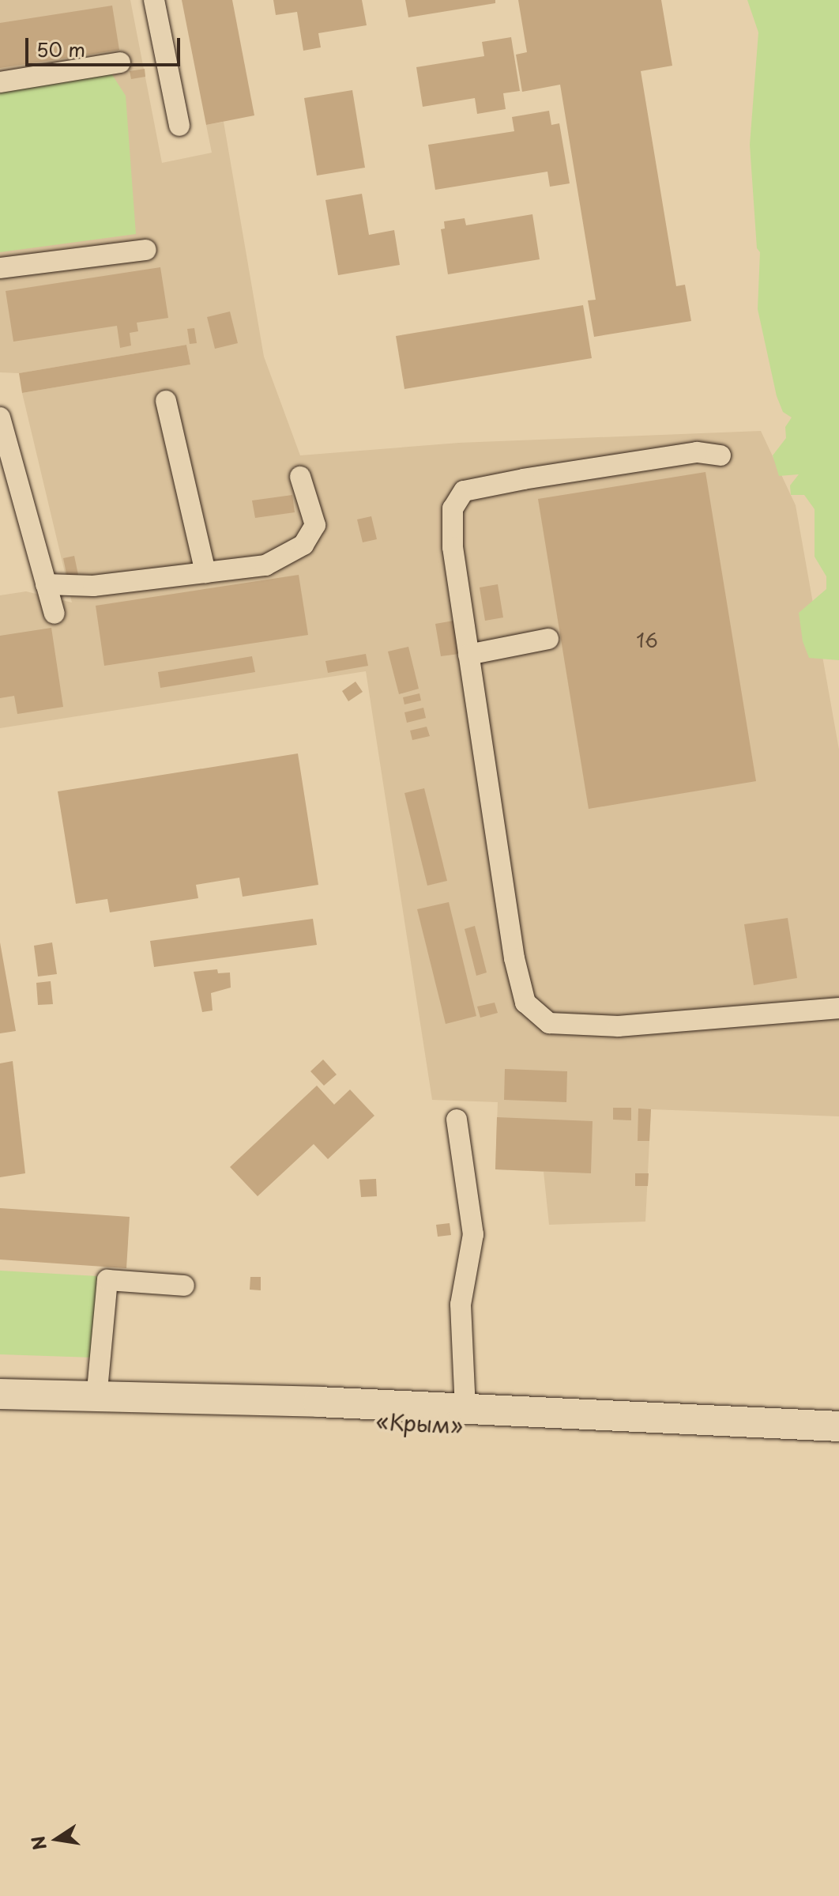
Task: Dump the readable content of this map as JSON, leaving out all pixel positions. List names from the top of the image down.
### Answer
{
  "streets": {
    "highway": ["«Крым»"]
  },
  "house_numbers": ["16"],
  "scale_bar": "50 m",
  "north": "left"
}
